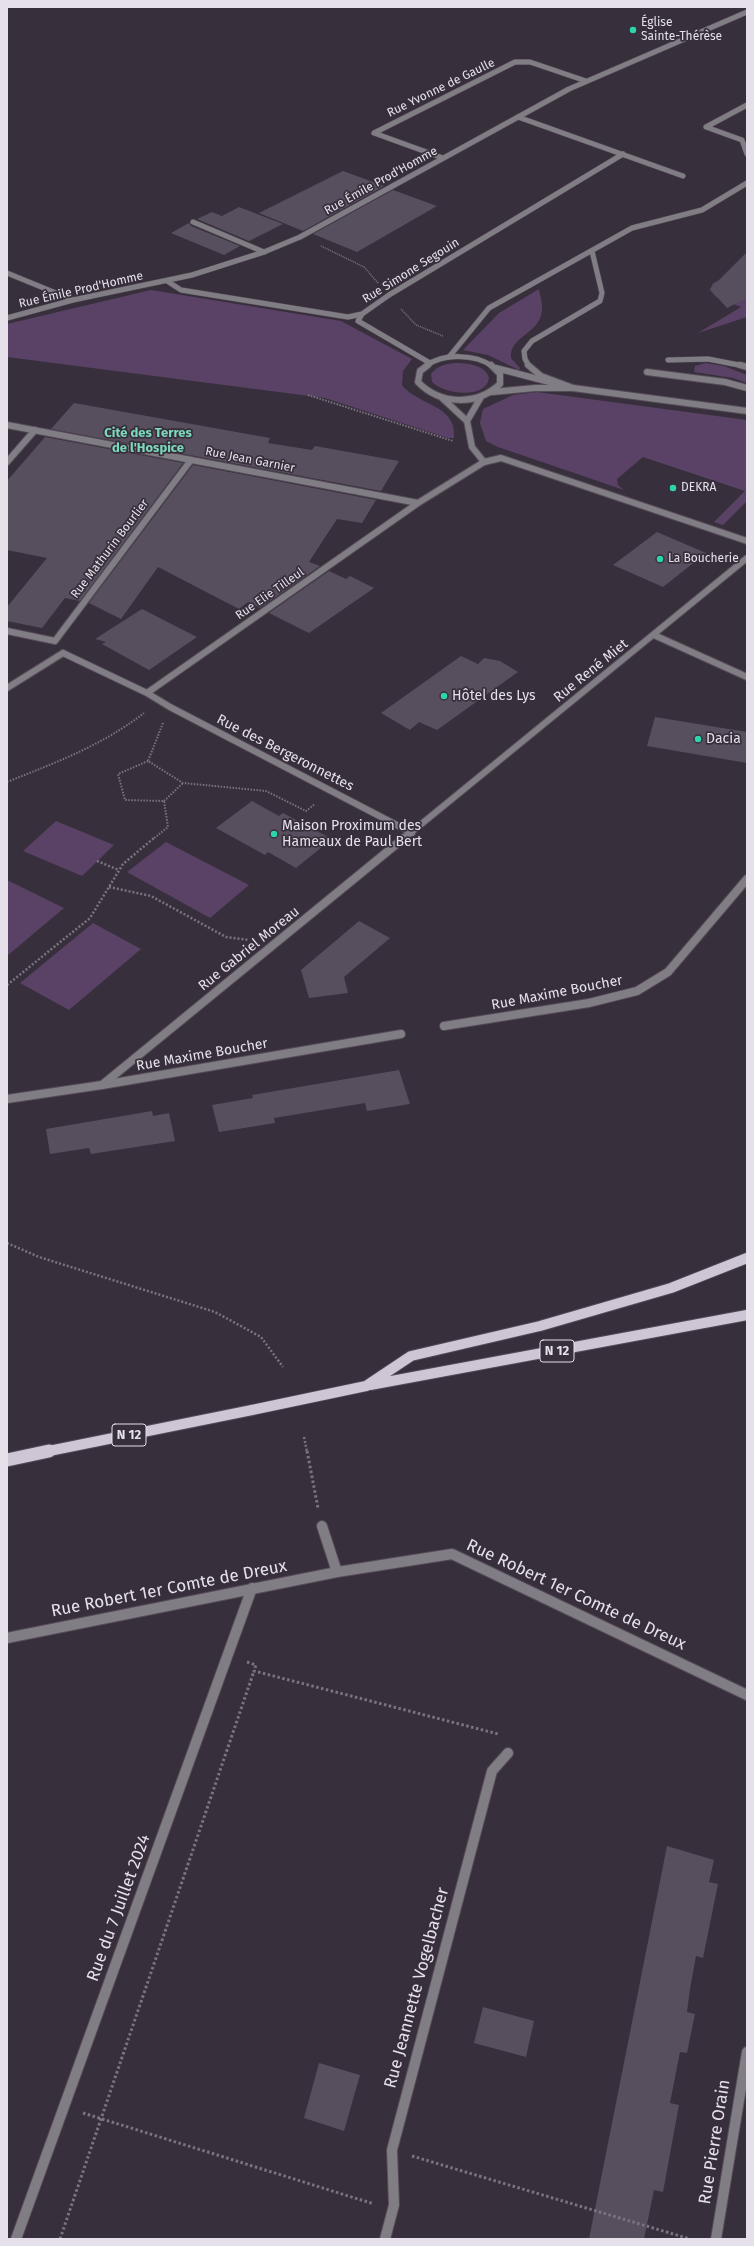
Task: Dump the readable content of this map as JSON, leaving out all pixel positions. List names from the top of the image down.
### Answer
{
  "streets": {
    "main road": ["N 12"],
    "street": [
      "Rue Yvonne de Gaulle",
      "Rue Émile Prod'Homme",
      "Rue Simone Segouin",
      "Rue Jean Garnier",
      "Rue Mathurin Bourlier",
      "Rue Elie Tilleul",
      "Rue René Miet",
      "Rue des Bergeronnettes",
      "Rue Gabriel Moreau",
      "Rue Maxime Boucher",
      "Rue Robert 1er Comte de Dreux",
      "Rue du 7 Juillet 2024",
      "Rue Jeannette Vogelbacher",
      "Rue Pierre Orain"
    ]
  },
  "crossings": [
    ["Rue Yvonne de Gaulle", "Rue Émile Prod'Homme"],
    ["Rue Émile Prod'Homme", "Rue Simone Segouin"],
    ["Rue Jean Garnier", "Rue Mathurin Bourlier"],
    ["Rue Jean Garnier", "Rue Elie Tilleul"],
    ["Rue Elie Tilleul", "Rue des Bergeronnettes"],
    ["Rue René Miet", "Rue des Bergeronnettes"],
    ["Rue René Miet", "Rue Gabriel Moreau"],
    ["Rue des Bergeronnettes", "Rue Gabriel Moreau"],
    ["Rue Gabriel Moreau", "Rue Maxime Boucher"],
    ["Rue Robert 1er Comte de Dreux", "Rue du 7 Juillet 2024"]
  ],
  "districts": ["Cité des Terres de l'Hospice"],
  "places": [
    "Église Sainte-Thérèse",
    "DEKRA",
    "La Boucherie",
    "Hôtel des Lys",
    "Dacia",
    "Maison Proximum des Hameaux de Paul Bert"
  ]
}
